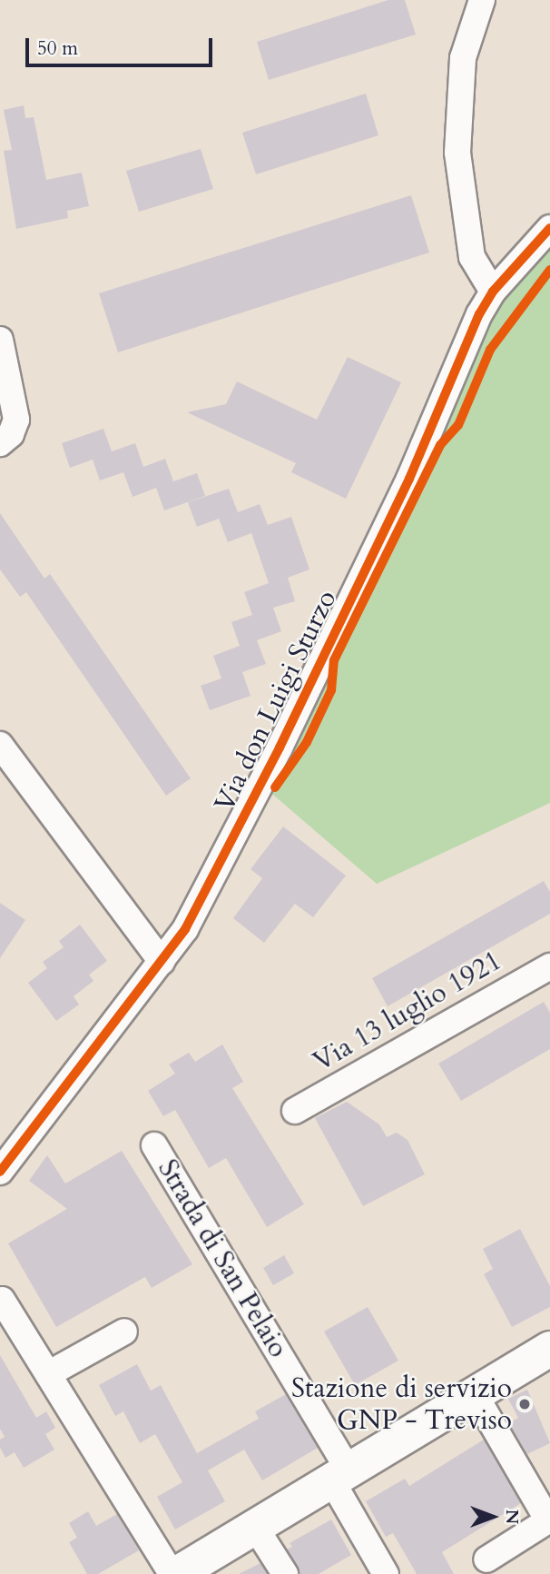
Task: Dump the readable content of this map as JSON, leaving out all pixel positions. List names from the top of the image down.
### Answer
{
  "streets": {
    "street": ["Via don Luigi Sturzo", "Via 13 luglio 1921", "Strada di San Pelaio"]
  },
  "places": ["Stazione di servizio GNP - Treviso"],
  "scale_bar": "50 m",
  "north": "right"
}
